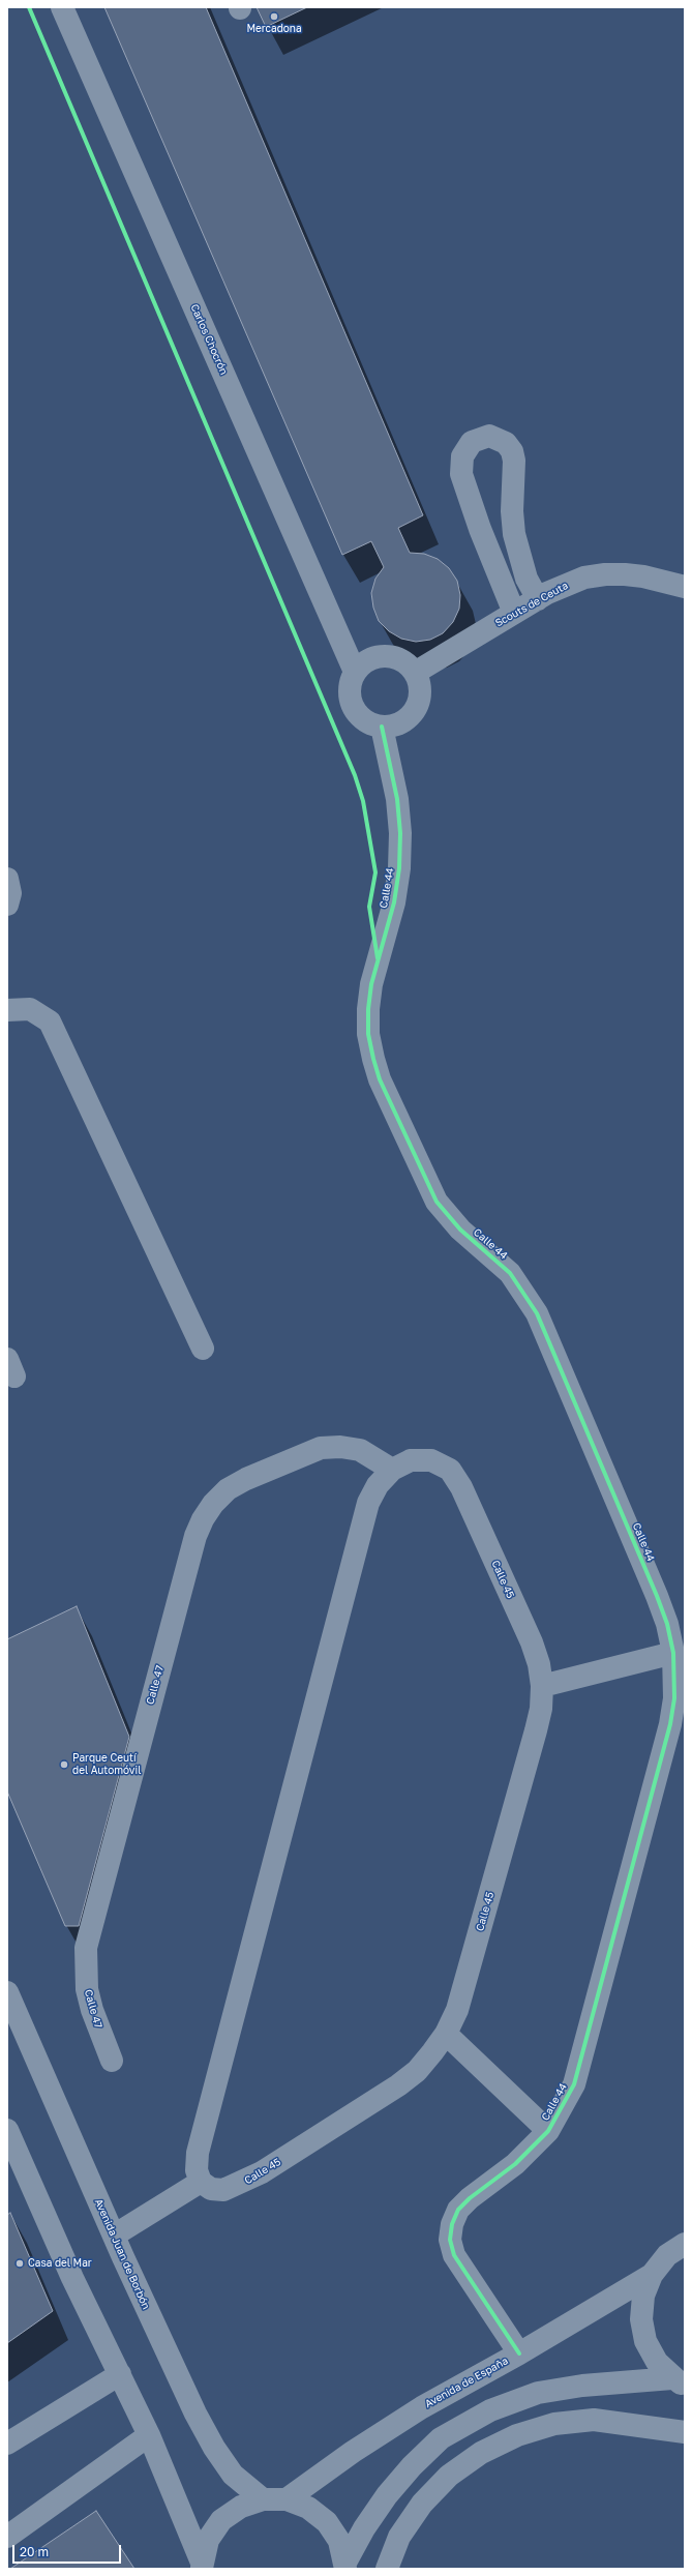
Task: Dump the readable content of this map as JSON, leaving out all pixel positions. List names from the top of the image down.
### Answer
{
  "streets": {
    "street": [
      "Carlos Chocrón",
      "Scouts de Ceuta",
      "Calle 44",
      "Calle 45",
      "Calle 47",
      "Avenida Juan de Borbón",
      "Avenida de España"
    ]
  },
  "crossings": [
    ["Carlos Chocrón", "Scouts de Ceuta"],
    ["Carlos Chocrón", "Calle 44"],
    ["Scouts de Ceuta", "Calle 44"],
    ["Calle 44", "Avenida de España"],
    ["Calle 45", "Calle 47"]
  ],
  "places": ["Mercadona", "Parque Ceutí del Automóvil", "Casa del Mar"],
  "scale_bar": "20 m"
}
